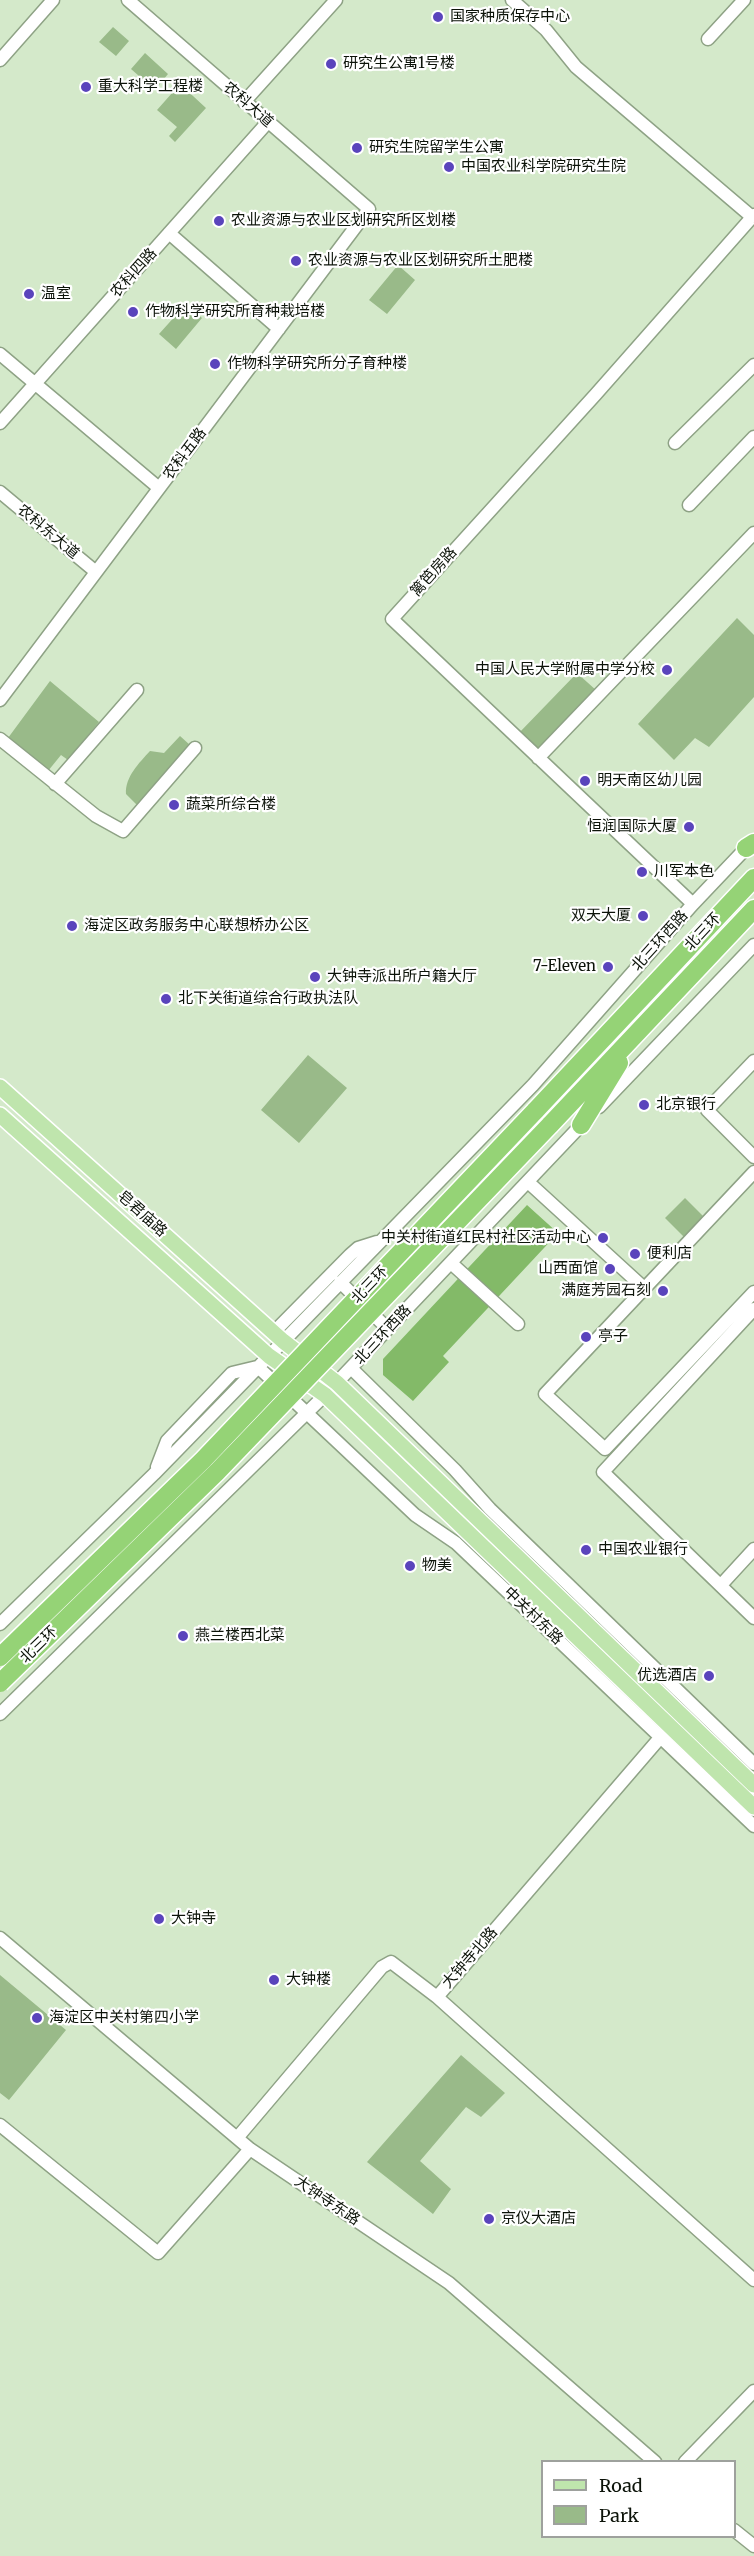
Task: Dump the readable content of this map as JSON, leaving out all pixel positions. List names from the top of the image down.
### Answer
{
  "streets": {
    "highway": ["北三环"],
    "main road": ["皂君庙路", "中关村东路"],
    "street": [
      "农科大道",
      "农科四路",
      "农科五路",
      "农科东大道",
      "篱笆房路",
      "北三环西路",
      "大钟寺北路",
      "大钟寺东路"
    ]
  },
  "crossings": [
    ["农科大道", "农科四路"],
    ["农科大道", "农科五路"],
    ["农科五路", "农科东大道"],
    ["篱笆房路", "北三环西路"],
    ["北三环西路", "皂君庙路"],
    ["北三环西路", "中关村东路"],
    ["皂君庙路", "中关村东路"],
    ["中关村东路", "大钟寺北路"],
    ["大钟寺北路", "大钟寺东路"]
  ],
  "places": [
    "国家种质保存中心",
    "研究生公寓1号楼",
    "重大科学工程楼",
    "研究生院留学生公寓",
    "中国农业科学院研究生院",
    "农业资源与农业区划研究所区划楼",
    "农业资源与农业区划研究所土肥楼",
    "温室",
    "作物科学研究所育种栽培楼",
    "作物科学研究所分子育种楼",
    "中国人民大学附属中学分校",
    "明天南区幼儿园",
    "蔬菜所综合楼",
    "恒润国际大厦",
    "川军本色",
    "双天大厦",
    "海淀区政务服务中心联想桥办公区",
    "7-Eleven",
    "大钟寺派出所户籍大厅",
    "北下关街道综合行政执法队",
    "北京银行",
    "中关村街道红民村社区活动中心",
    "便利店",
    "山西面馆",
    "满庭芳园石刻",
    "亭子",
    "中国农业银行",
    "物美",
    "燕兰楼西北菜",
    "优选酒店",
    "大钟寺",
    "大钟楼",
    "海淀区中关村第四小学",
    "京仪大酒店"
  ],
  "legend": ["Road", "Park"]
}
